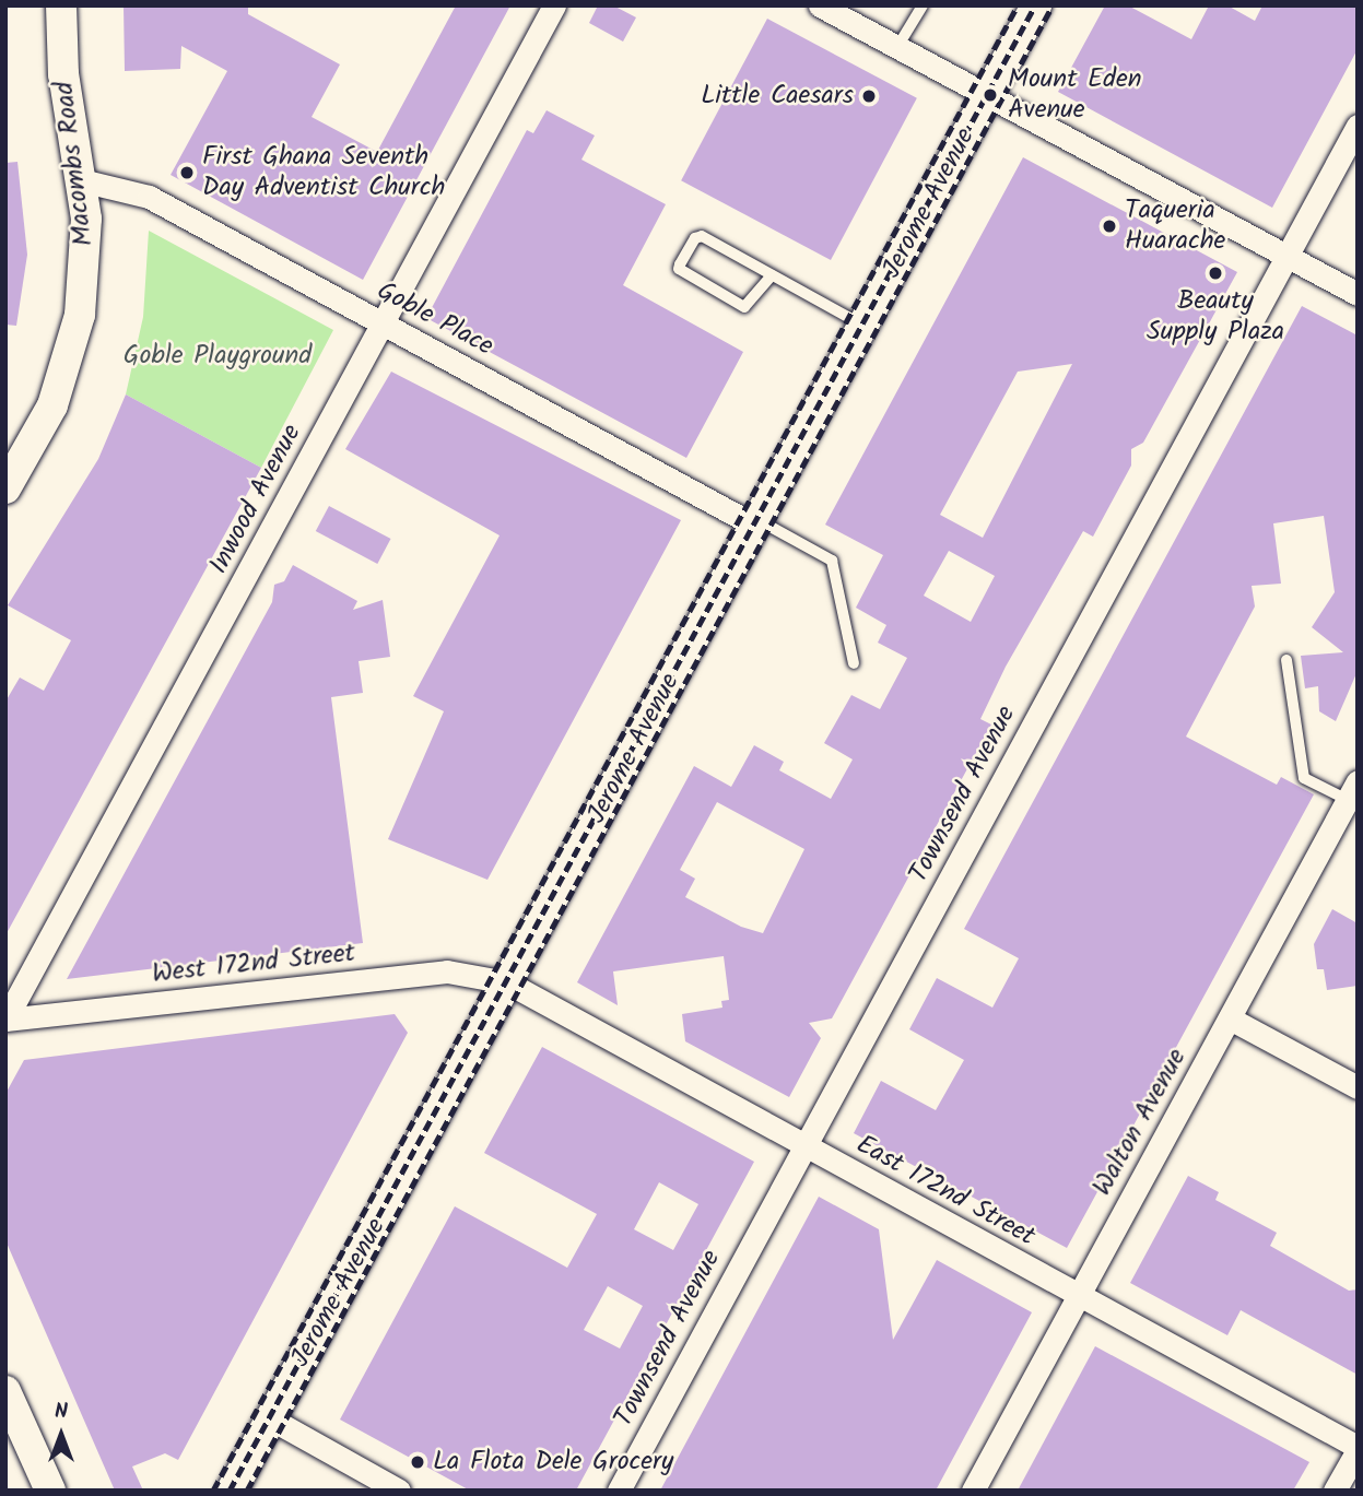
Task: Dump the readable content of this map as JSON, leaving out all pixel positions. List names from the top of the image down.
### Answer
{
  "streets": {
    "main road": ["Macombs Road", "Jerome Avenue"],
    "street": [
      "Goble Place",
      "Inwood Avenue",
      "Townsend Avenue",
      "West 172nd Street",
      "Walton Avenue",
      "East 172nd Street"
    ]
  },
  "crossings": [
    ["Macombs Road", "Goble Place"],
    ["Jerome Avenue", "Goble Place"],
    ["Jerome Avenue", "West 172nd Street"],
    ["Jerome Avenue", "East 172nd Street"],
    ["Goble Place", "Inwood Avenue"],
    ["Inwood Avenue", "West 172nd Street"],
    ["Townsend Avenue", "East 172nd Street"],
    ["West 172nd Street", "East 172nd Street"],
    ["Walton Avenue", "East 172nd Street"]
  ],
  "parks": ["Goble Playground"],
  "places": [
    "Mount Eden Avenue",
    "Little Caesars",
    "First Ghana Seventh Day Adventist Church",
    "Taqueria Huarache",
    "Beauty Supply Plaza",
    "La Flota Dele Grocery"
  ],
  "north": "top"
}
